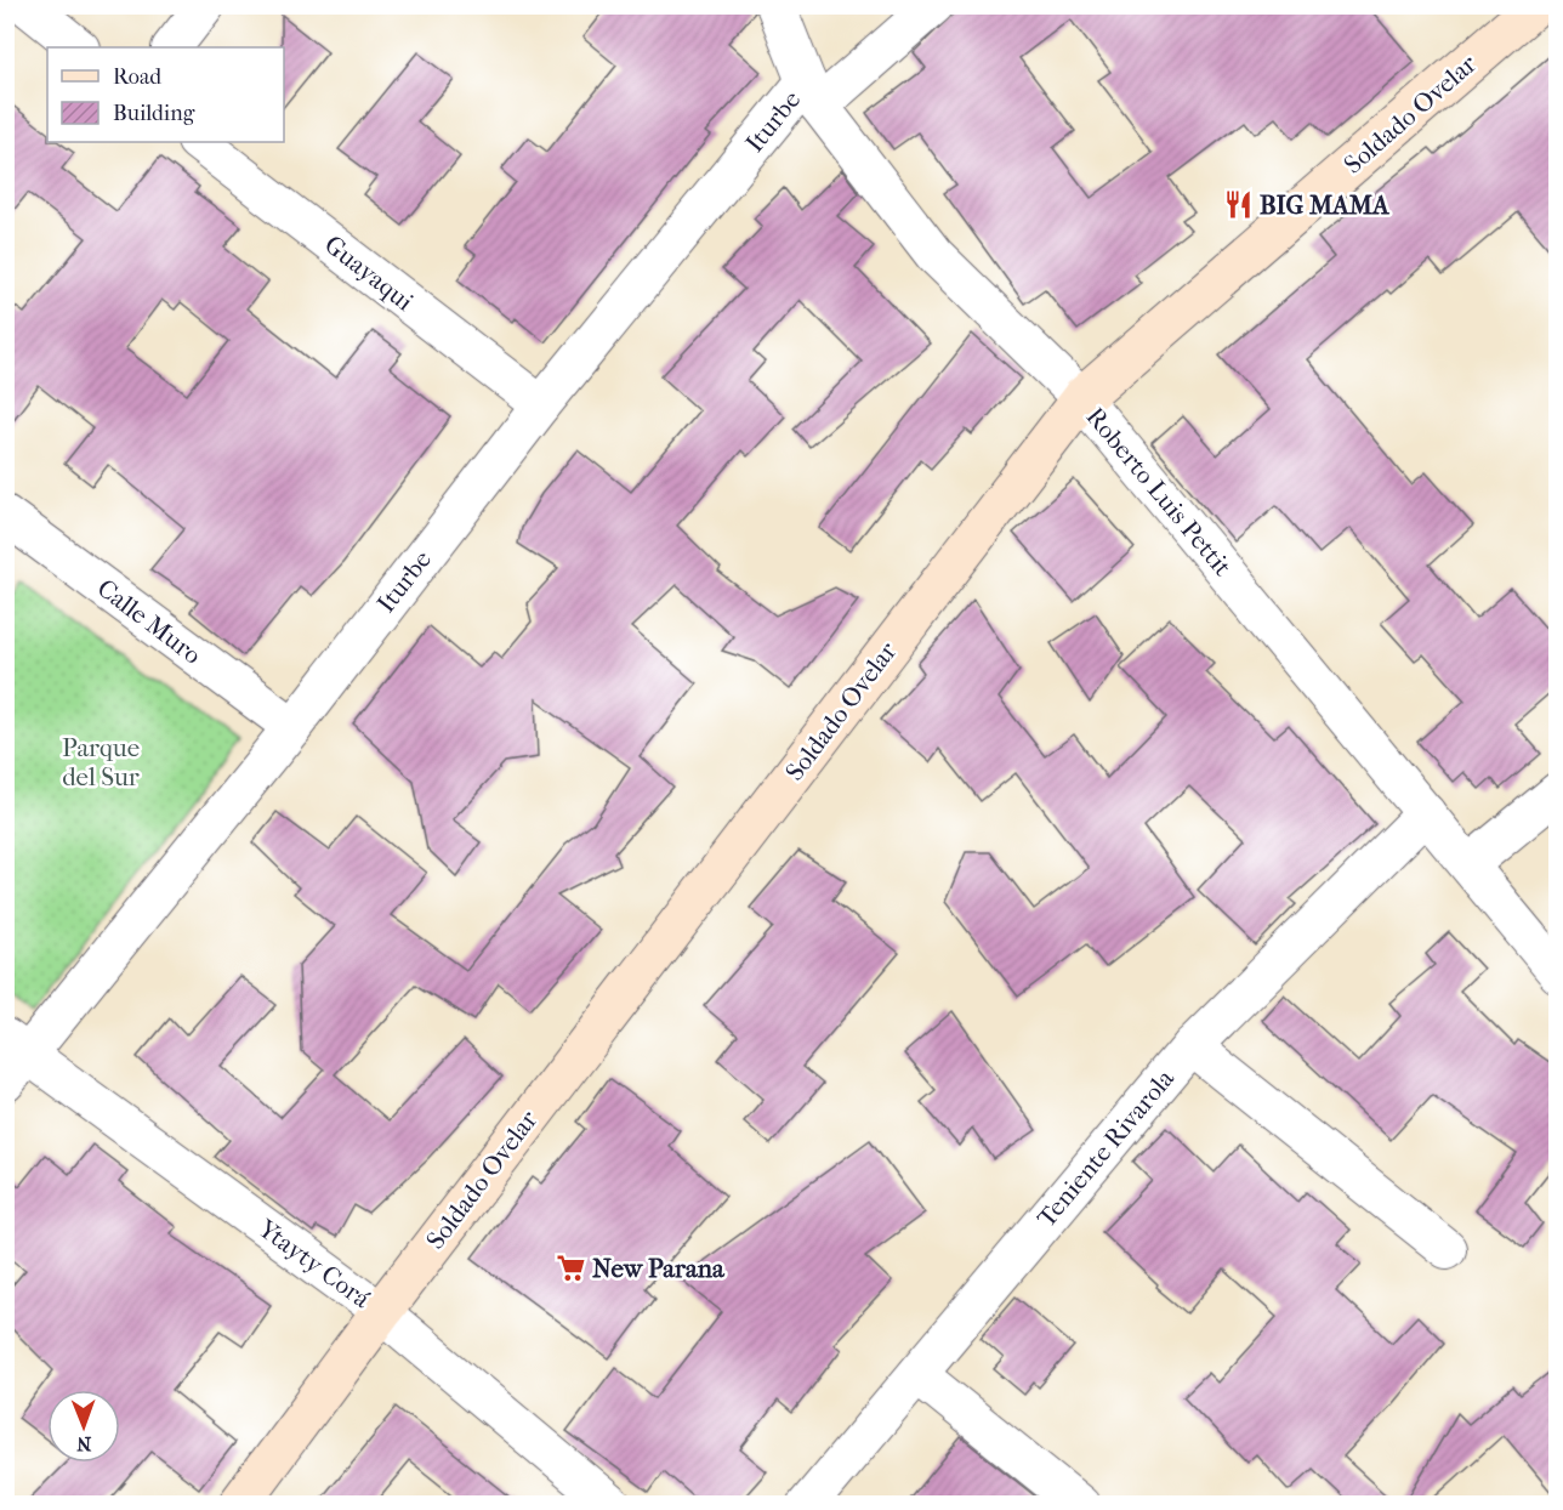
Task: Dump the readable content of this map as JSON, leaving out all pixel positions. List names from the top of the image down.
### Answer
{
  "streets": {
    "main road": ["Soldado Ovelar"],
    "street": [
      "Iturbe",
      "Guayaqui",
      "Roberto Luis Pettit",
      "Calle Muro",
      "Teniente Rivarola",
      "Ytayty Corá"
    ]
  },
  "crossings": [
    ["Soldado Ovelar", "Roberto Luis Pettit"],
    ["Soldado Ovelar", "Ytayty Corá"],
    ["Iturbe", "Guayaqui"],
    ["Iturbe", "Roberto Luis Pettit"],
    ["Iturbe", "Calle Muro"],
    ["Iturbe", "Ytayty Corá"],
    ["Roberto Luis Pettit", "Teniente Rivarola"]
  ],
  "parks": ["Parque del Sur"],
  "places": {
    "restaurant": ["BIG MAMA"],
    "supermarket": ["New Parana"]
  },
  "legend": ["Road", "Building"],
  "north": "bottom"
}
